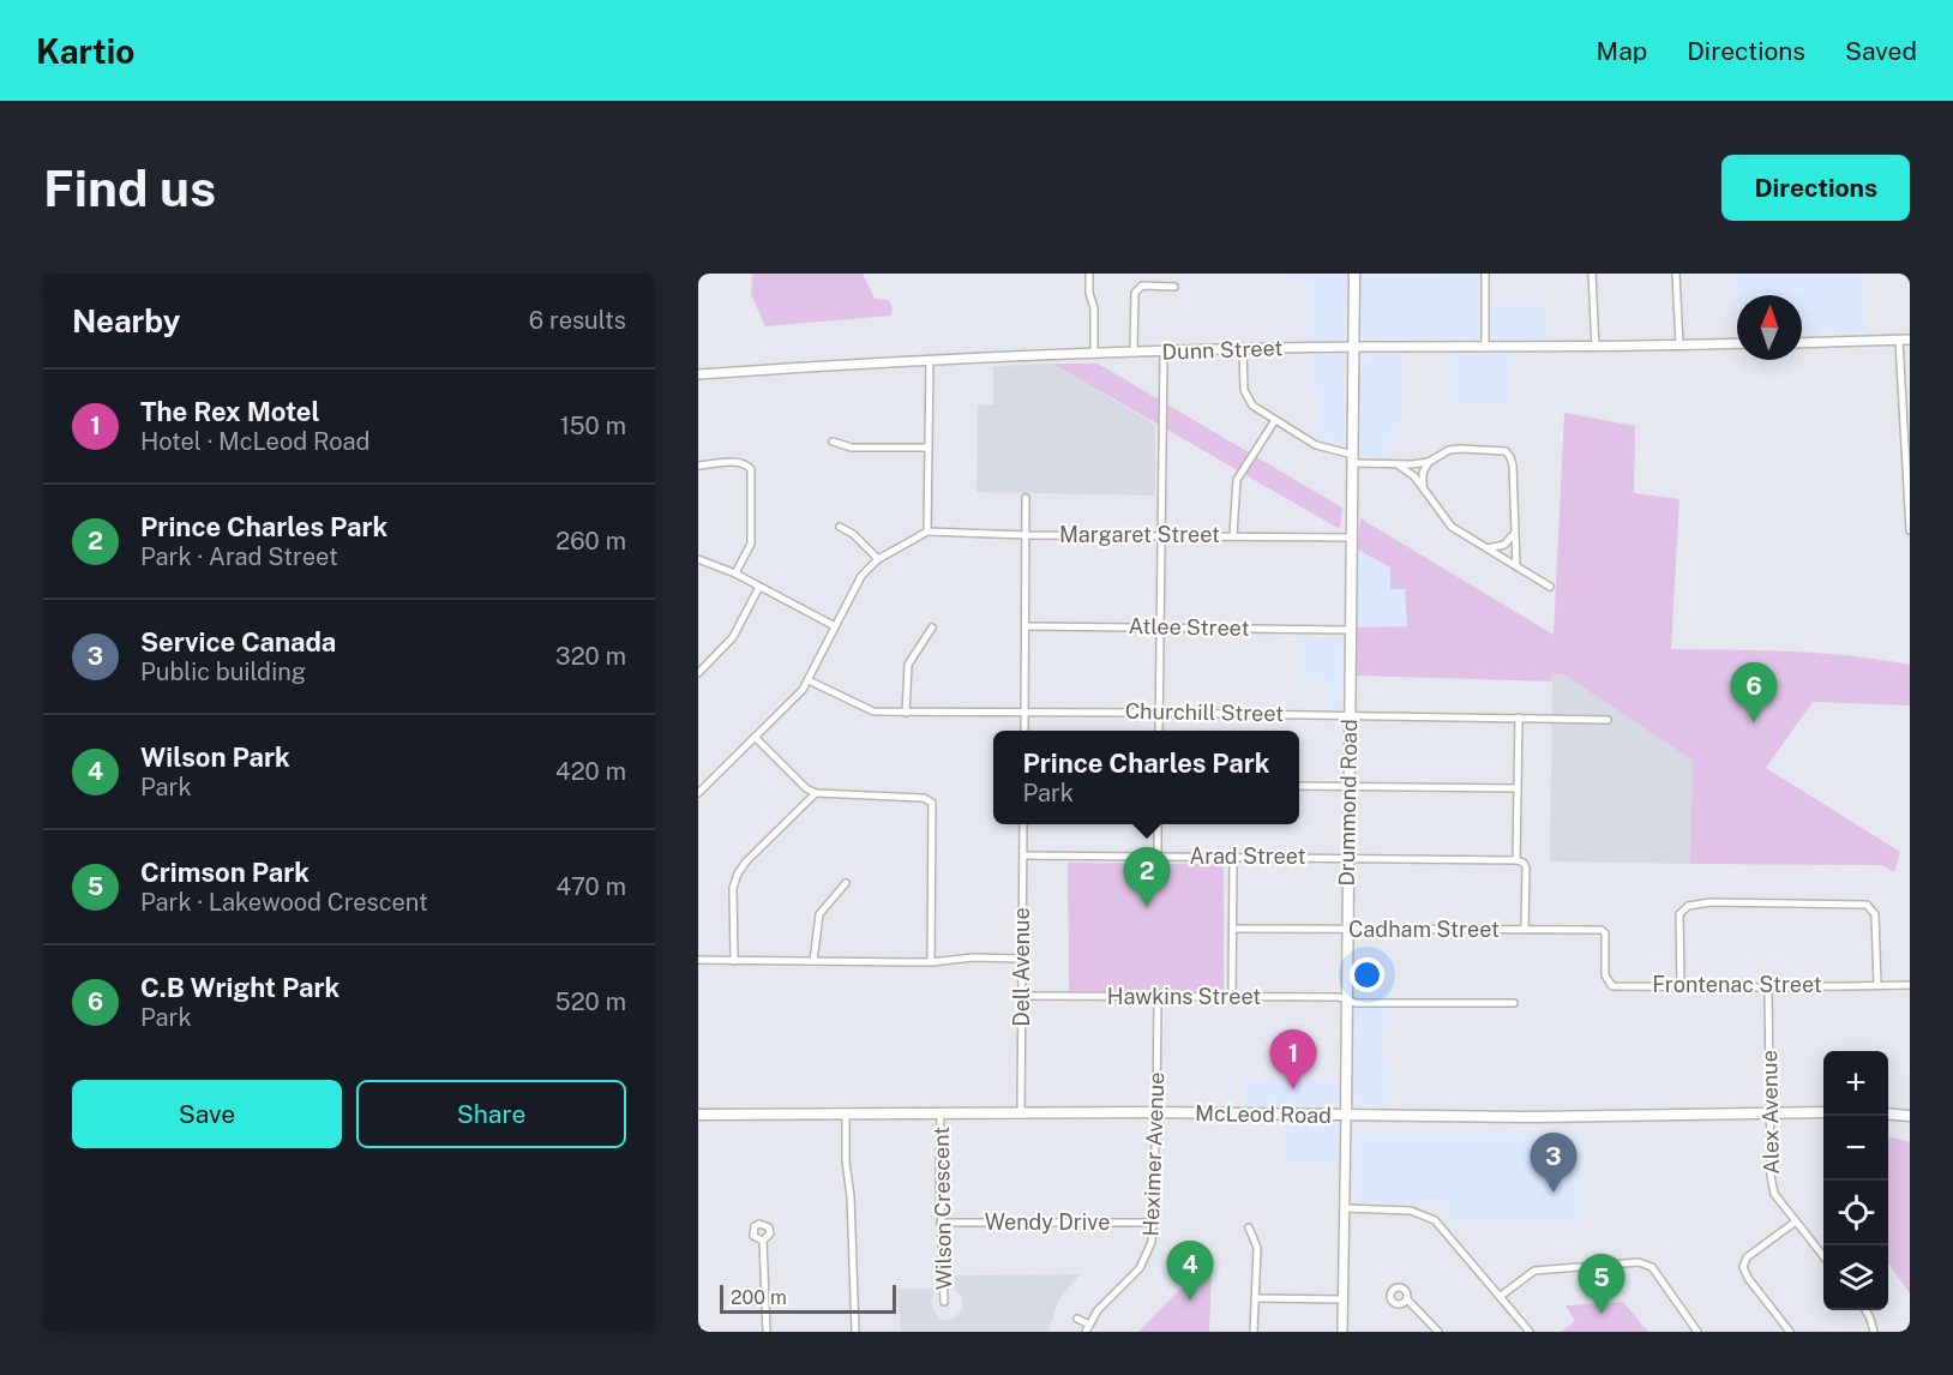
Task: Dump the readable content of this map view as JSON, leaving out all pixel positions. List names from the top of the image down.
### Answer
{
  "streets": {
    "main road": ["Drummond Road", "McLeod Road"],
    "street": [
      "Dunn Street",
      "Margaret Street",
      "Atlee Street",
      "Churchill Street",
      "Arad Street",
      "Cadham Street",
      "Dell Avenue",
      "Frontenac Street",
      "Hawkins Street",
      "Alex Avenue",
      "Heximer Avenue",
      "Wilson Crescent",
      "Wendy Drive"
    ]
  },
  "crossings": [
    ["Dunn Street", "Drummond Road"],
    ["Margaret Street", "Drummond Road"],
    ["Atlee Street", "Drummond Road"],
    ["Churchill Street", "Drummond Road"],
    ["Drummond Road", "Arad Street"],
    ["Drummond Road", "Cadham Street"],
    ["Drummond Road", "Hawkins Street"],
    ["Drummond Road", "McLeod Road"],
    ["Arad Street", "Dell Avenue"],
    ["Cadham Street", "Frontenac Street"],
    ["Dell Avenue", "Hawkins Street"],
    ["Dell Avenue", "McLeod Road"],
    ["Frontenac Street", "Alex Avenue"],
    ["Hawkins Street", "Heximer Avenue"],
    ["Alex Avenue", "McLeod Road"],
    ["McLeod Road", "Heximer Avenue"],
    ["McLeod Road", "Wilson Crescent"],
    ["Heximer Avenue", "Wendy Drive"],
    ["Wilson Crescent", "Wendy Drive"]
  ],
  "scale_bar": "200 m",
  "north": "top",
  "page": {
    "header": "Kartio",
    "nav": ["Map", "Directions", "Saved"],
    "buttons": [
      "Directions",
      ["Save", "Share"]
    ],
    "title": "Find us",
    "heading": ["Nearby", "6 results"],
    "list": [
      {
        "mark": "1",
        "name": "The Rex Motel",
        "note": "Hotel · McLeod Road",
        "value": "150 m"
      },
      {
        "mark": "2",
        "name": "Prince Charles Park",
        "note": "Park · Arad Street",
        "value": "260 m"
      },
      {
        "mark": "3",
        "name": "Service Canada",
        "note": "Public building",
        "value": "320 m"
      },
      {
        "mark": "4",
        "name": "Wilson Park",
        "note": "Park",
        "value": "420 m"
      },
      {
        "mark": "5",
        "name": "Crimson Park",
        "note": "Park · Lakewood Crescent",
        "value": "470 m"
      },
      {
        "mark": "6",
        "name": "C.B Wright Park",
        "note": "Park",
        "value": "520 m"
      }
    ],
    "pins": [
      "6",
      "2",
      "1",
      "3",
      "4",
      "5"
    ],
    "popup": ["Prince Charles Park", "Park"],
    "map_buttons": ["+", "−"],
    "scale": "200 m"
  }
}
